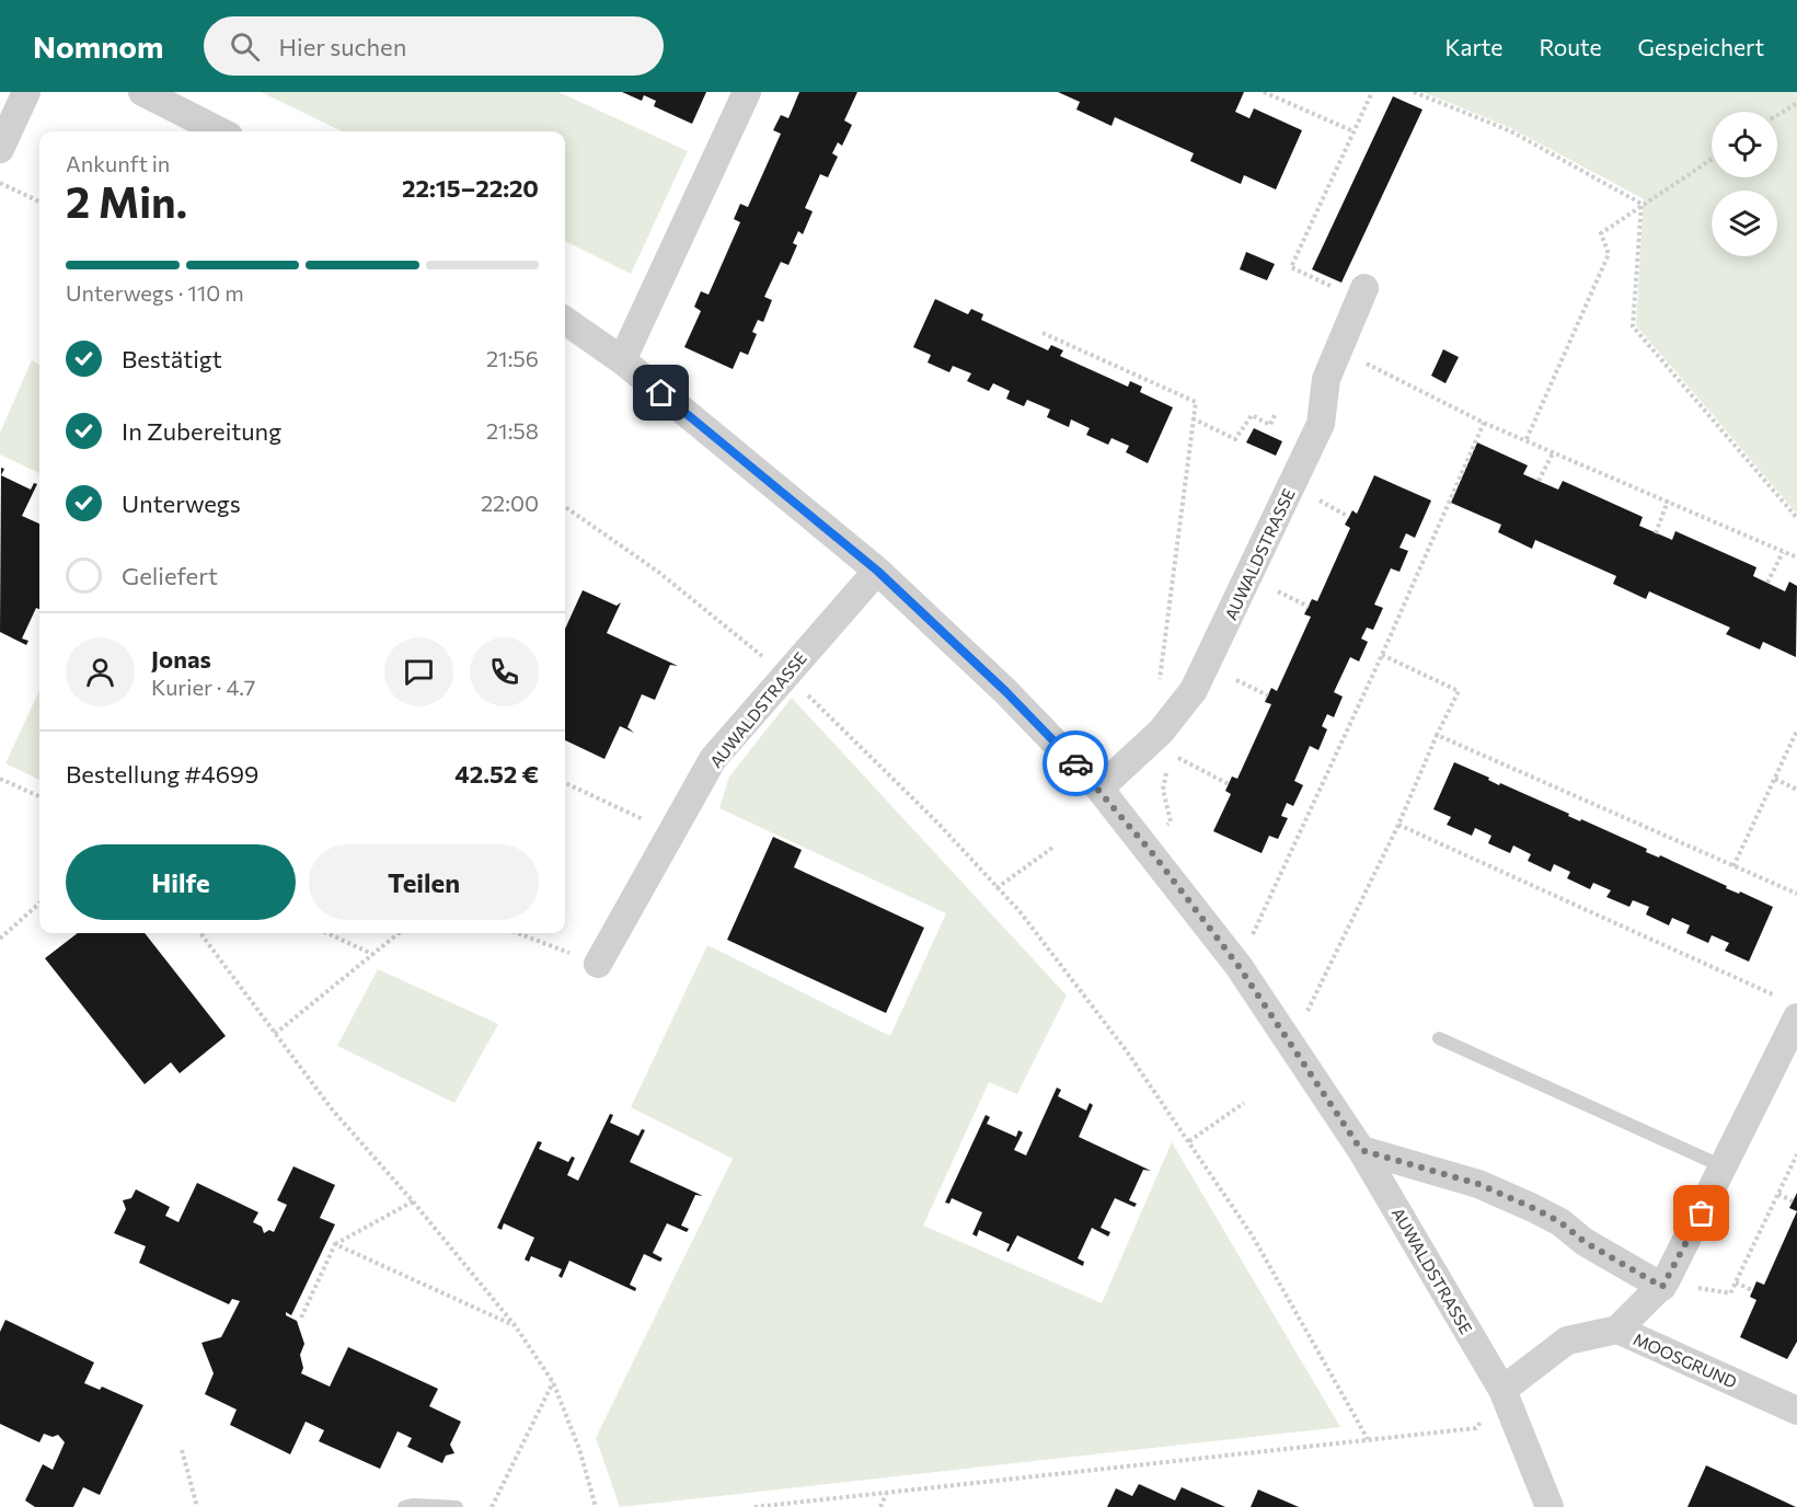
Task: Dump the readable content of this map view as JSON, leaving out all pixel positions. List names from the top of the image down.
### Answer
{
  "streets": {
    "street": ["AUWALDSTRASSE", "MOOSGRUND"]
  },
  "page": {
    "header": "Nomnom",
    "search": "Hier suchen",
    "nav": ["Karte", "Route", "Gespeichert"],
    "heading": ["2 Min.", "Ankunft in", "22:15–22:20"],
    "panel": [
      "Jonas",
      "Kurier · 4.7",
      "Bestellung #4699",
      "42.52 €"
    ],
    "bar": "Unterwegs · 110 m",
    "list": [
      ["Bestätigt", "21:56"],
      ["In Zubereitung", "21:58"],
      ["Unterwegs", "22:00"],
      "Geliefert"
    ],
    "buttons": ["Hilfe", "Teilen"]
  }
}
